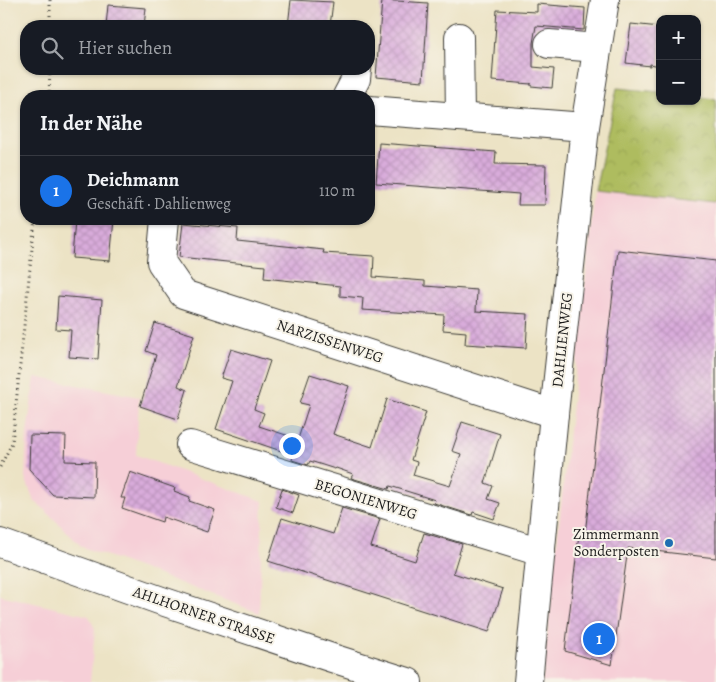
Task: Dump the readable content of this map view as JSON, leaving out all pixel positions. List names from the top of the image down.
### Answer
{
  "streets": {
    "street": [
      "DAHLIENWEG",
      "NARZISSENWEG",
      "BEGONIENWEG",
      "AHLHORNER STRASSE"
    ]
  },
  "crossings": [
    ["DAHLIENWEG", "NARZISSENWEG"],
    ["DAHLIENWEG", "BEGONIENWEG"]
  ],
  "places": ["Zimmermann Sonderposten"],
  "page": {
    "map_buttons": ["+", "−"],
    "search": "Hier suchen",
    "heading": "In der Nähe",
    "list": [
      {
        "mark": "1",
        "name": "Deichmann",
        "note": "Geschäft · Dahlienweg",
        "value": "110 m"
      }
    ],
    "pins": "1"
  }
}
